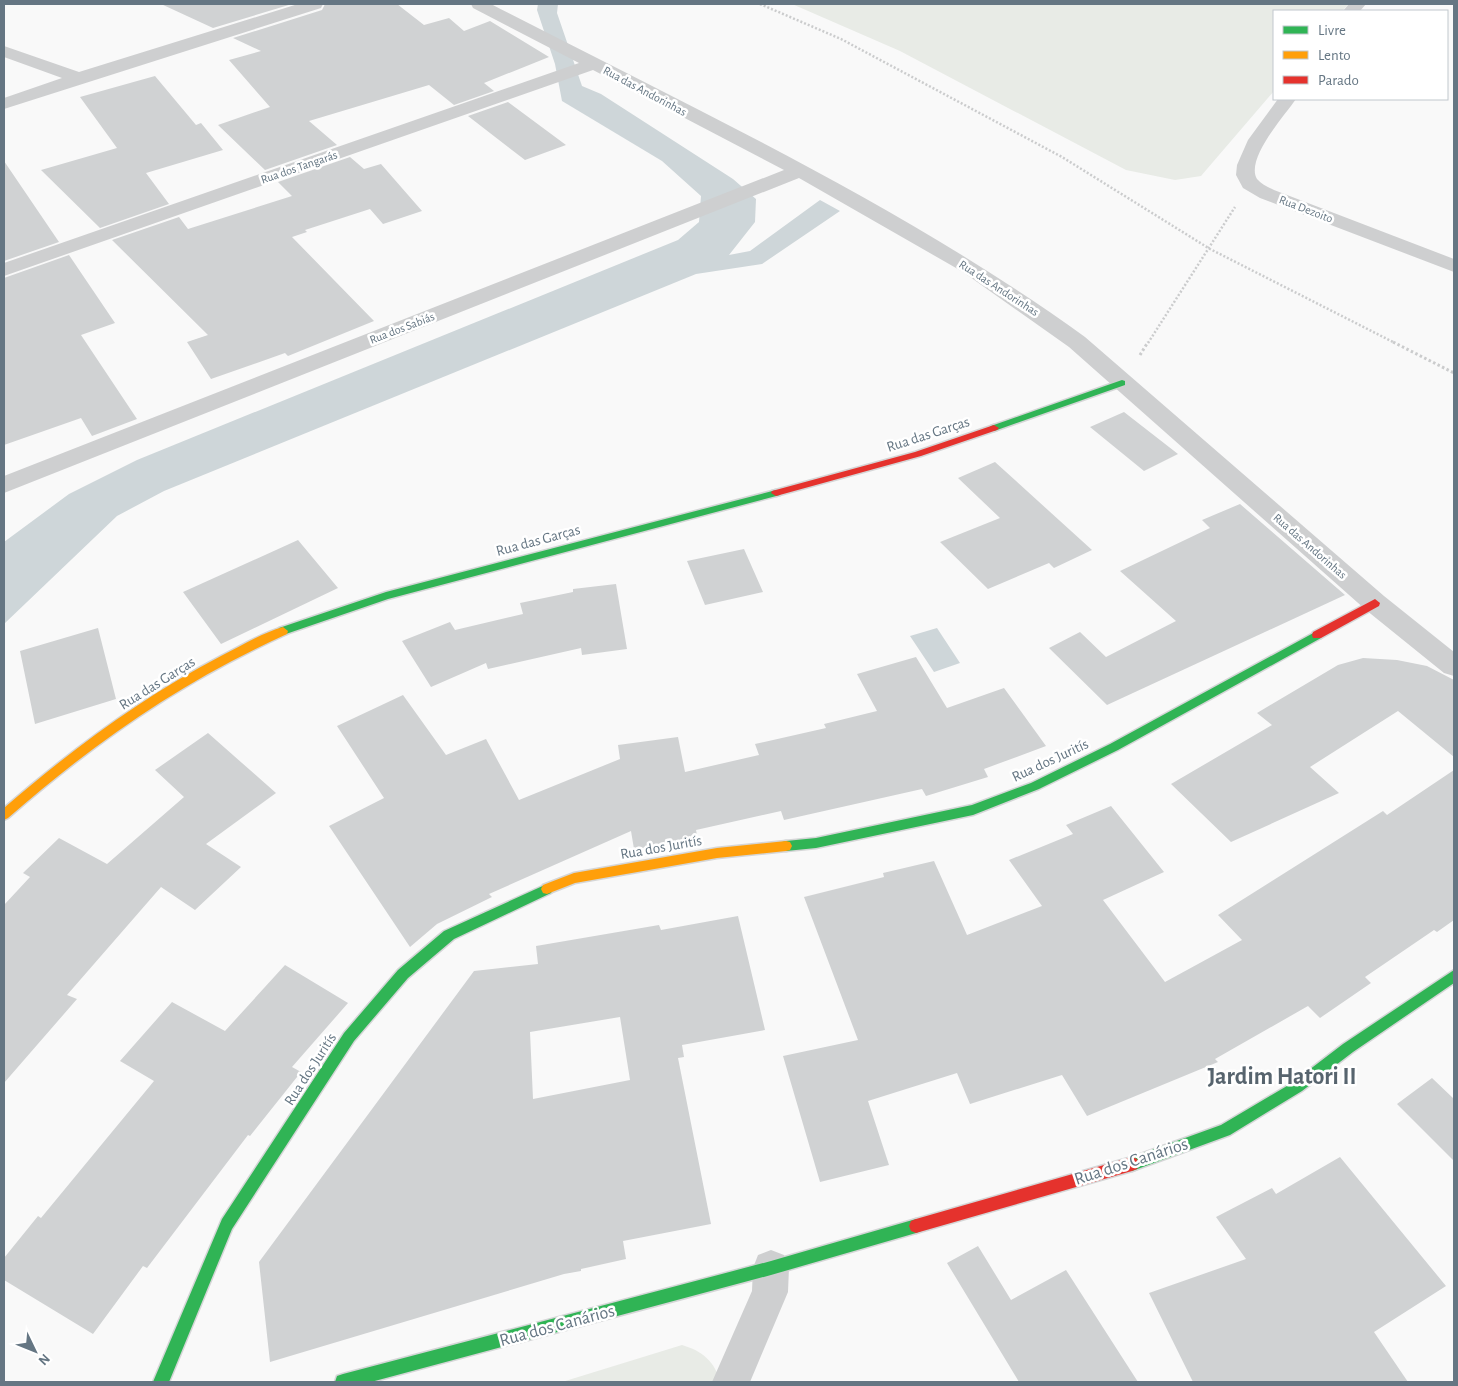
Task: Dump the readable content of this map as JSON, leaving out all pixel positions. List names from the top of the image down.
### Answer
{
  "streets": {
    "street": [
      "Rua das Andorinhas",
      "Rua dos Tangarás",
      "Rua Dezoito",
      "Rua dos Sabiás",
      "Rua das Garças",
      "Rua dos Juritís",
      "Rua dos Canários"
    ]
  },
  "crossings": [
    ["Rua das Andorinhas", "Rua dos Tangarás"],
    ["Rua das Andorinhas", "Rua dos Sabiás"],
    ["Rua das Andorinhas", "Rua das Garças"],
    ["Rua das Andorinhas", "Rua dos Juritís"]
  ],
  "districts": ["Jardim Hatori II"],
  "legend": ["Livre", "Lento", "Parado"],
  "north": "bottom right"
}
